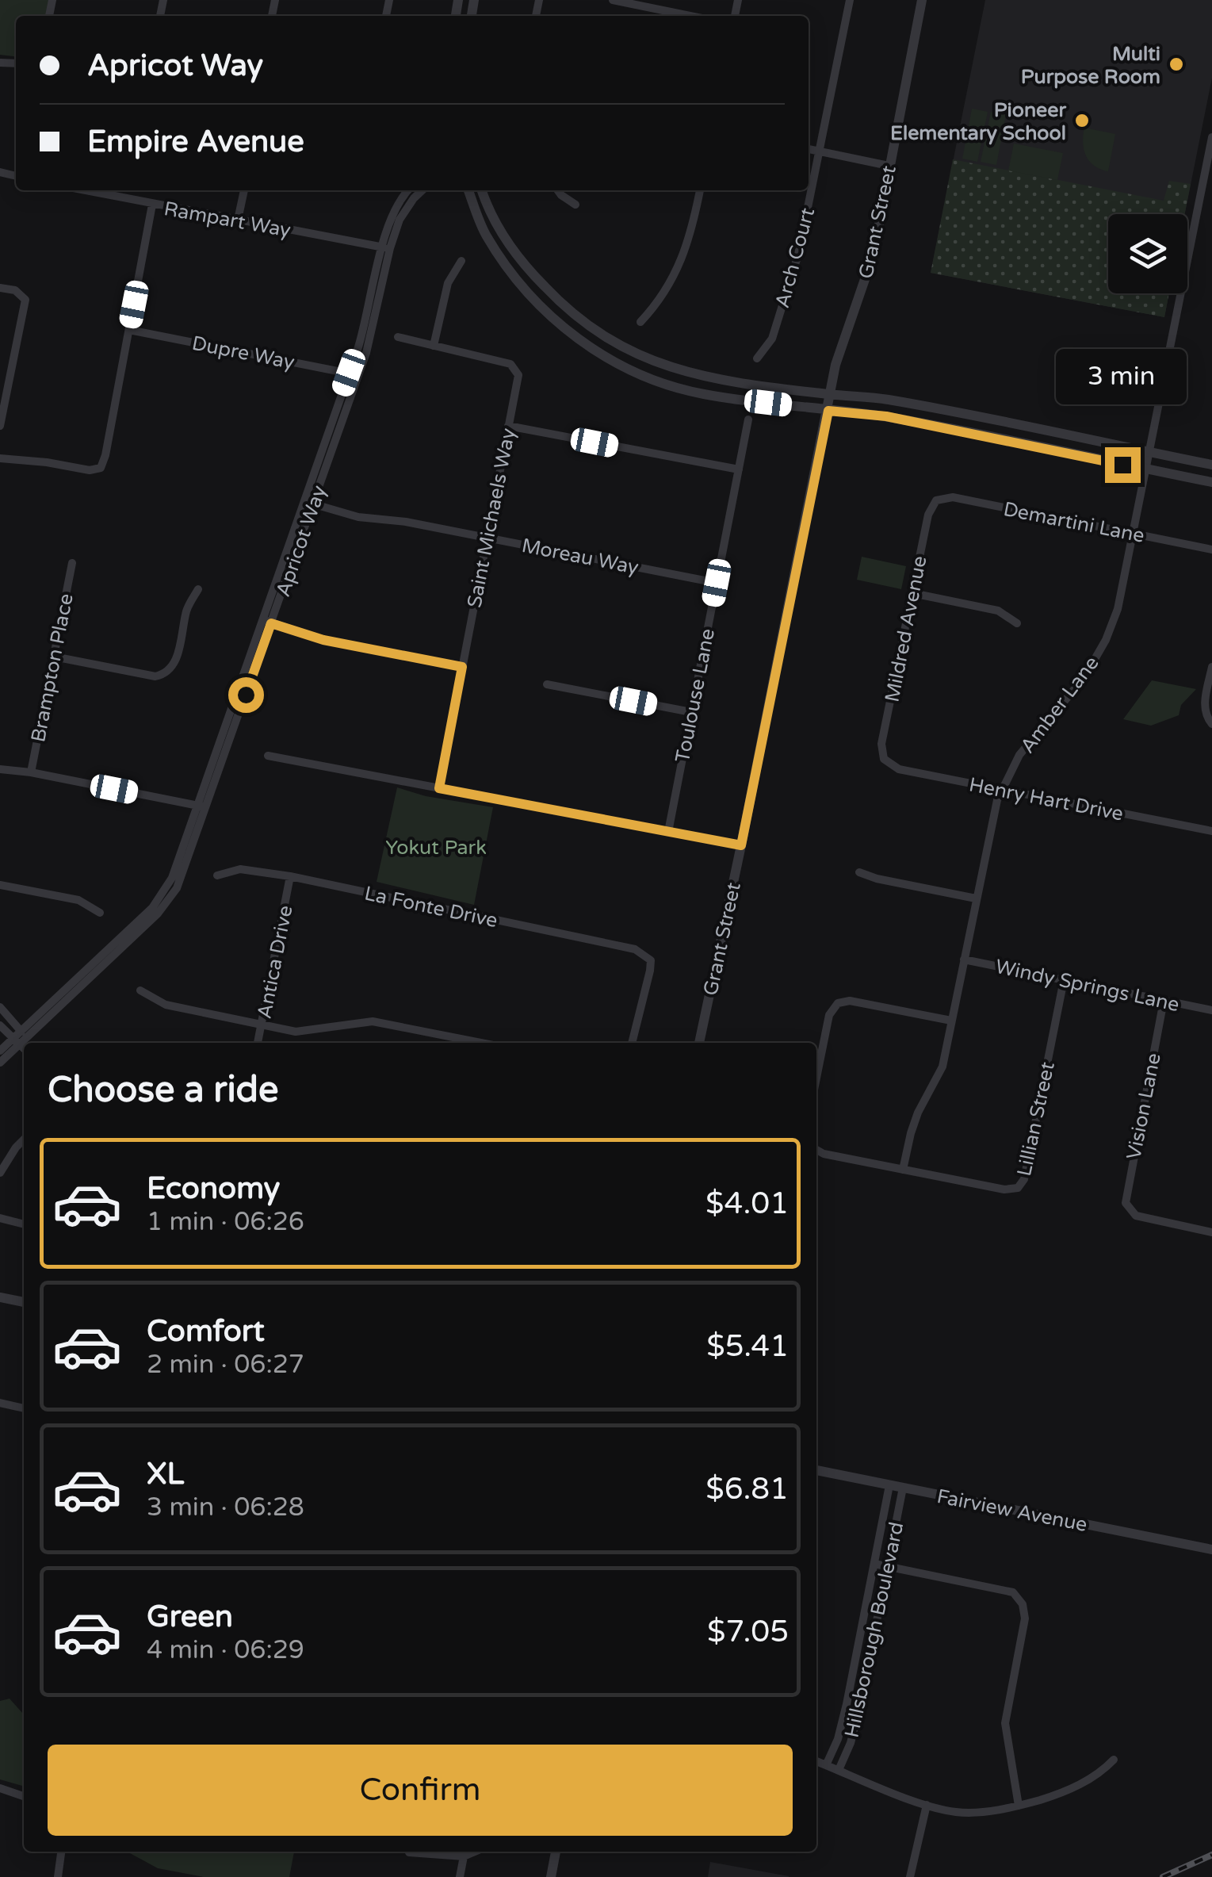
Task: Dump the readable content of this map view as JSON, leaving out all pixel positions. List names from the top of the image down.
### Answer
{
  "streets": {
    "street": [
      "Rampart Way",
      "Grant Street",
      "Arch Court",
      "Dupre Way",
      "Saint Michaels Way",
      "Demartini Lane",
      "Apricot Way",
      "Moreau Way",
      "Mildred Avenue",
      "Brampton Place",
      "Toulouse Lane",
      "Amber Lane",
      "Henry Hart Drive",
      "La Fonte Drive",
      "Antica Drive",
      "Windy Springs Lane",
      "Vision Lane",
      "Lillian Street",
      "Fairview Avenue",
      "Hillsborough Boulevard"
    ]
  },
  "crossings": [
    ["Rampart Way", "Apricot Way"],
    ["Dupre Way", "Apricot Way"],
    ["Saint Michaels Way", "Moreau Way"],
    ["Demartini Lane", "Mildred Avenue"],
    ["Demartini Lane", "Amber Lane"],
    ["Apricot Way", "Moreau Way"],
    ["Moreau Way", "Toulouse Lane"],
    ["Mildred Avenue", "Henry Hart Drive"],
    ["Amber Lane", "Henry Hart Drive"],
    ["Amber Lane", "Windy Springs Lane"],
    ["Amber Lane", "Lillian Street"],
    ["La Fonte Drive", "Antica Drive"],
    ["Windy Springs Lane", "Vision Lane"],
    ["Windy Springs Lane", "Lillian Street"],
    ["Fairview Avenue", "Hillsborough Boulevard"]
  ],
  "parks": ["Yokut Park"],
  "places": ["Multi Purpose Room", "Pioneer Elementary School"],
  "page": {
    "banner": ["Apricot Way", "Empire Avenue"],
    "bubble": "3 min",
    "heading": "Choose a ride",
    "list": [
      {
        "name": "Economy",
        "note": "1 min · 06:26",
        "value": "$4.01"
      },
      {
        "name": "Comfort",
        "note": "2 min · 06:27",
        "value": "$5.41"
      },
      {
        "name": "XL",
        "note": "3 min · 06:28",
        "value": "$6.81"
      },
      {
        "name": "Green",
        "note": "4 min · 06:29",
        "value": "$7.05"
      }
    ],
    "buttons": "Confirm"
  }
}
